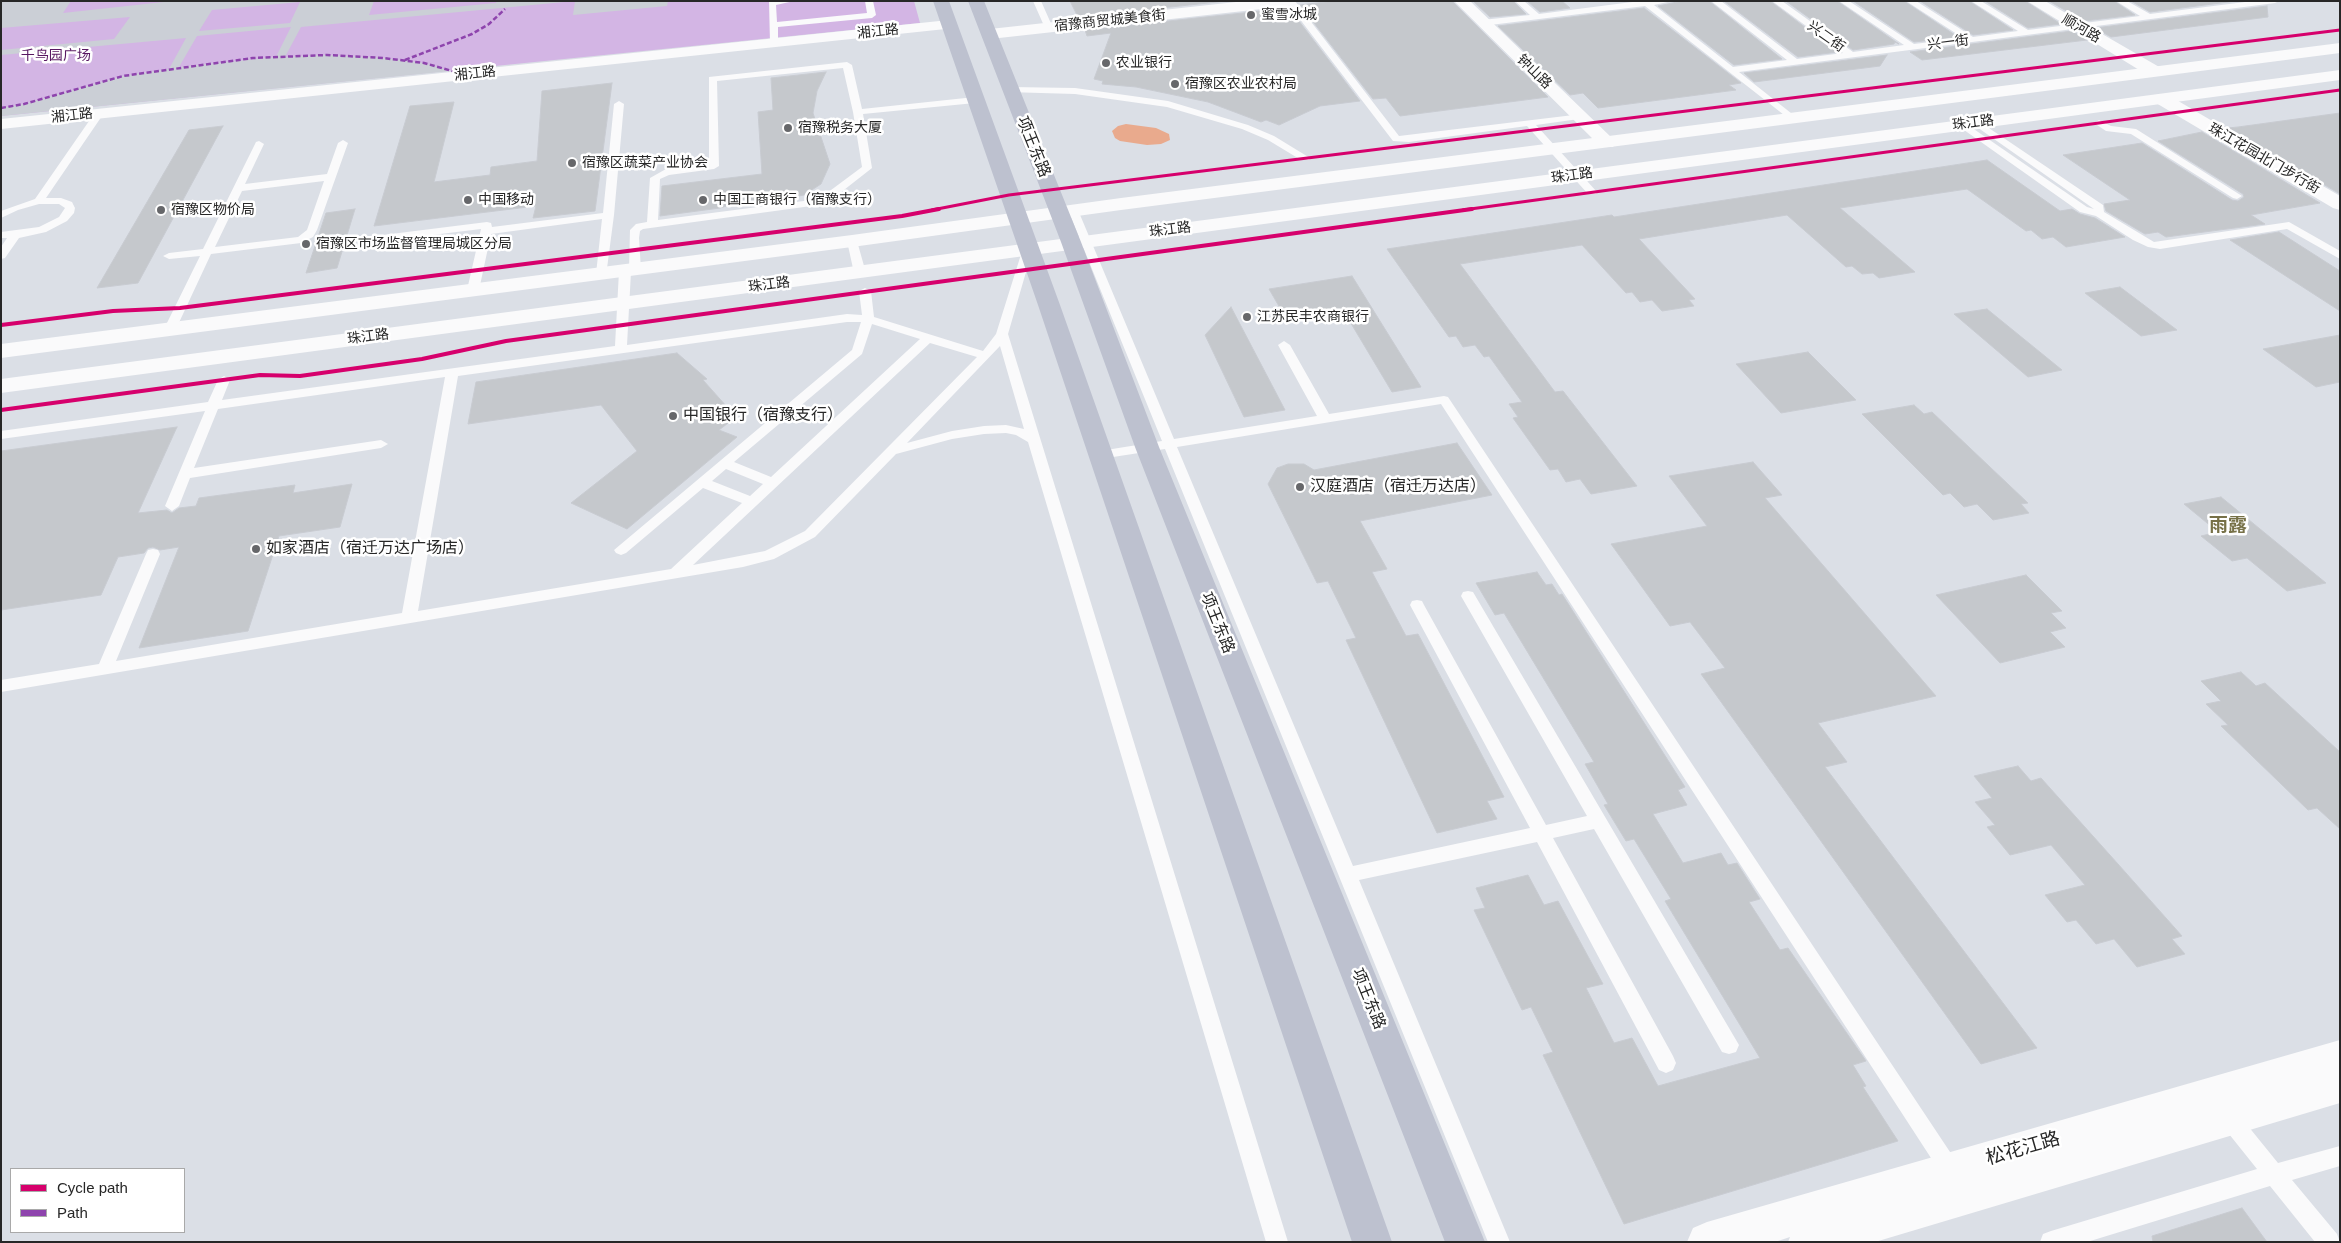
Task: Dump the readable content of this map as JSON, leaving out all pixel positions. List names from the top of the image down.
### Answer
{
  "streets": {
    "main road": ["项王东路"],
    "street": [
      "宿豫商贸城美食街",
      "顺河路",
      "湘江路",
      "钟山路",
      "珠江路",
      "珠江花园北门步行街",
      "松花江路"
    ],
    "lane": ["兴二街", "兴一街"]
  },
  "crossings": [
    ["宿豫商贸城美食街", "项王东路"],
    ["顺河路", "兴一街"],
    ["顺河路", "珠江路"],
    ["兴二街", "兴一街"],
    ["钟山路", "珠江路"],
    ["珠江路", "项王东路"],
    ["珠江路", "珠江花园北门步行街"]
  ],
  "districts": ["雨露"],
  "parks": ["千鸟园广场"],
  "places": [
    "蜜雪冰城",
    "农业银行",
    "宿豫区农业农村局",
    "宿豫税务大厦",
    "宿豫区蔬菜产业协会",
    "中国移动",
    "中国工商银行（宿豫支行）",
    "宿豫区物价局",
    "宿豫区市场监督管理局城区分局",
    "江苏民丰农商银行",
    "中国银行（宿豫支行）",
    "汉庭酒店（宿迁万达店）",
    "如家酒店（宿迁万达广场店）"
  ],
  "legend": ["Cycle path", "Path"]
}
